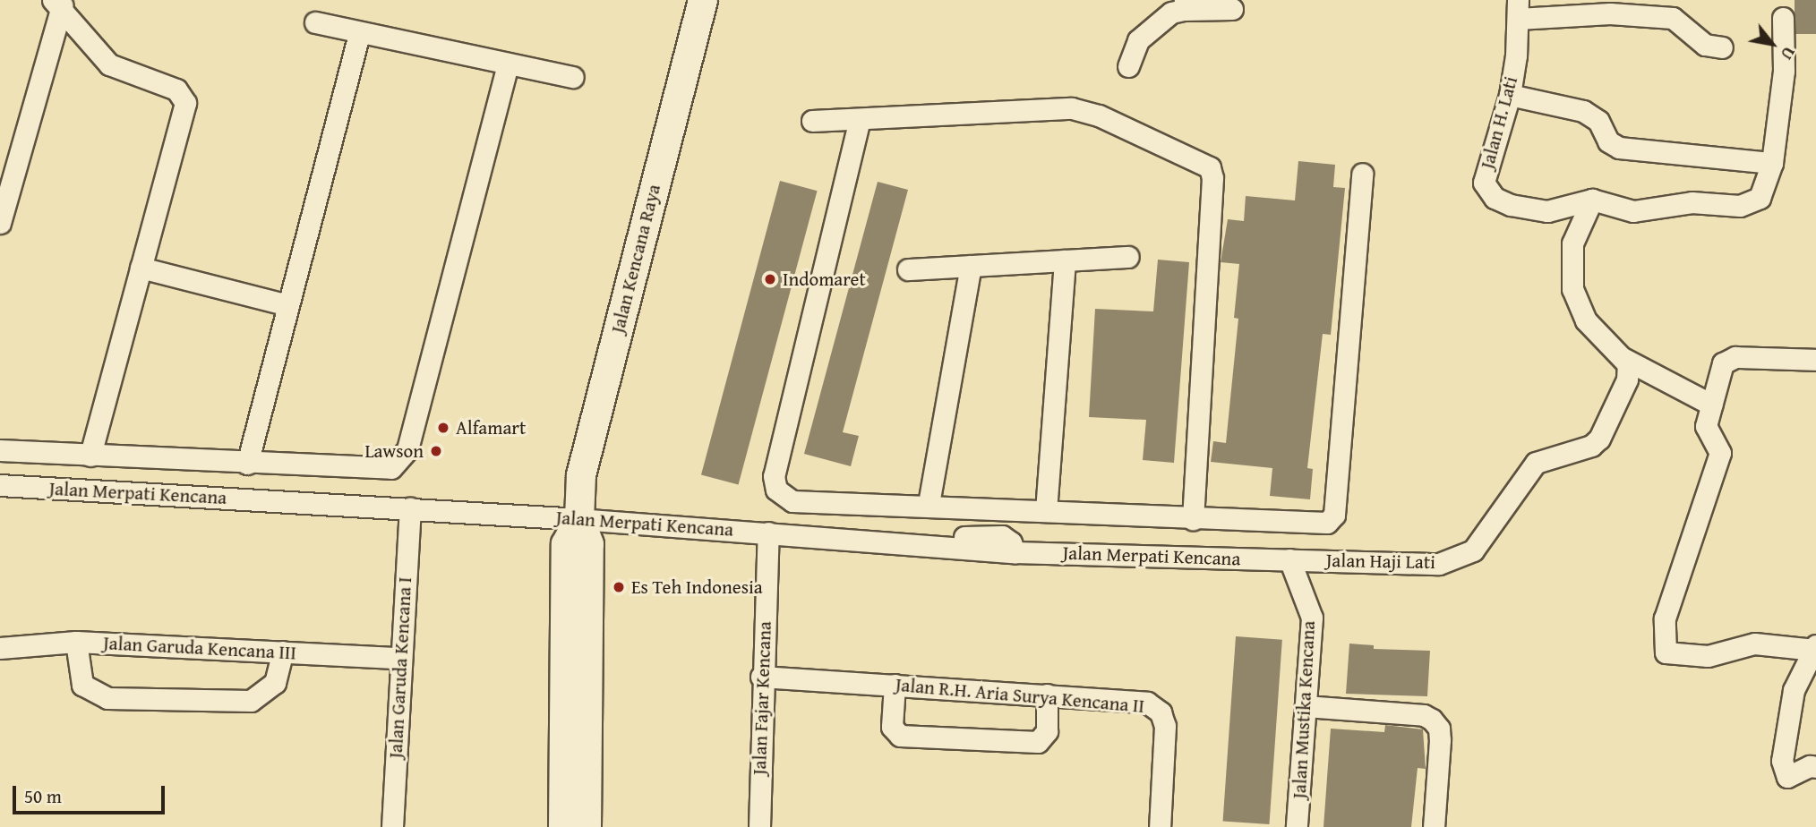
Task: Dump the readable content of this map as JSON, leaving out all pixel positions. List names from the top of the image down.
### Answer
{
  "streets": {
    "street": [
      "Jalan H. Lati",
      "Jalan Kencana Raya",
      "Jalan Merpati Kencana",
      "Jalan Haji Lati",
      "Jalan Garuda Kencana III",
      "Jalan Garuda Kencana I",
      "Jalan R.H. Aria Surya Kencana II",
      "Jalan Fajar Kencana",
      "Jalan Mustika Kencana"
    ]
  },
  "crossings": [
    ["Jalan Kencana Raya", "Jalan Merpati Kencana"],
    ["Jalan Merpati Kencana", "Jalan Haji Lati"],
    ["Jalan Merpati Kencana", "Jalan Garuda Kencana I"],
    ["Jalan Merpati Kencana", "Jalan Fajar Kencana"],
    ["Jalan Merpati Kencana", "Jalan Mustika Kencana"],
    ["Jalan Haji Lati", "Jalan Mustika Kencana"],
    ["Jalan Garuda Kencana III", "Jalan Garuda Kencana I"],
    ["Jalan R.H. Aria Surya Kencana II", "Jalan Fajar Kencana"]
  ],
  "places": [
    "Indomaret",
    "Alfamart",
    "Lawson",
    "Es Teh Indonesia"
  ],
  "scale_bar": "50 m",
  "north": "bottom right"
}
